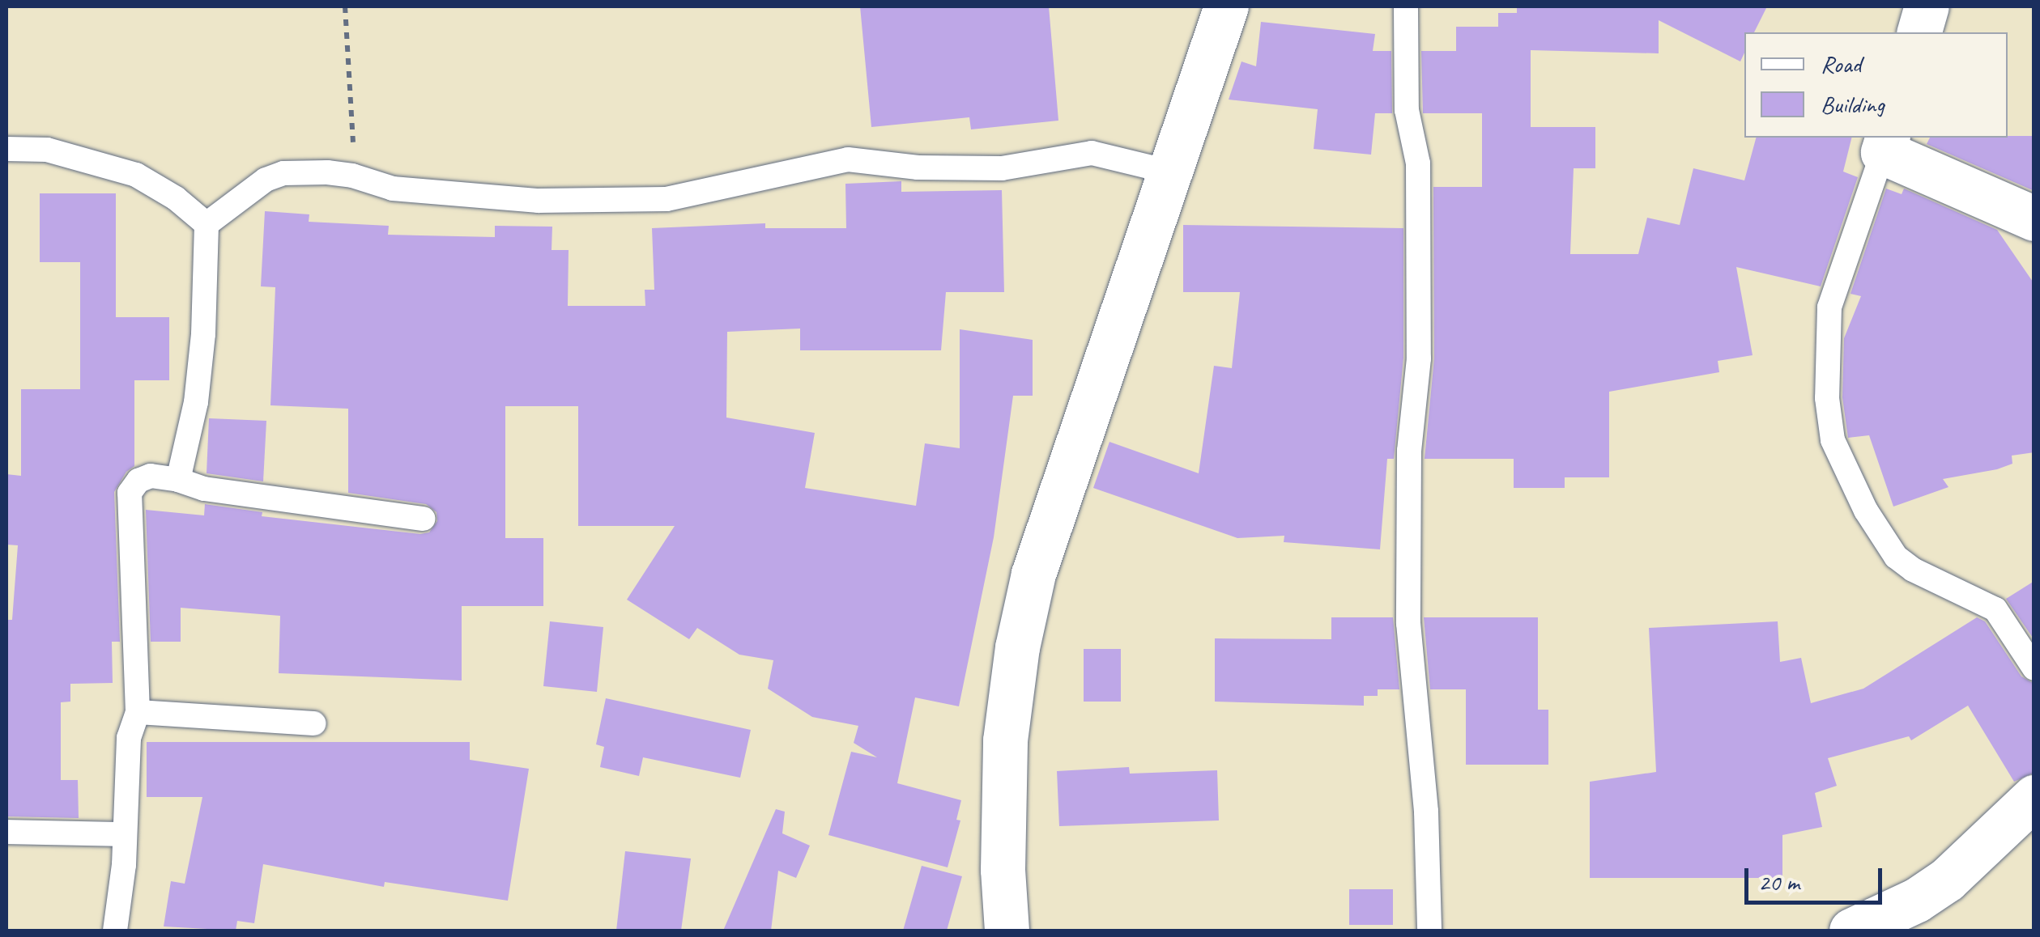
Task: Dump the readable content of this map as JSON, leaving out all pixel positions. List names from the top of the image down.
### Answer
{
  "legend": ["Road", "Building"],
  "scale_bar": "20 m"
}
